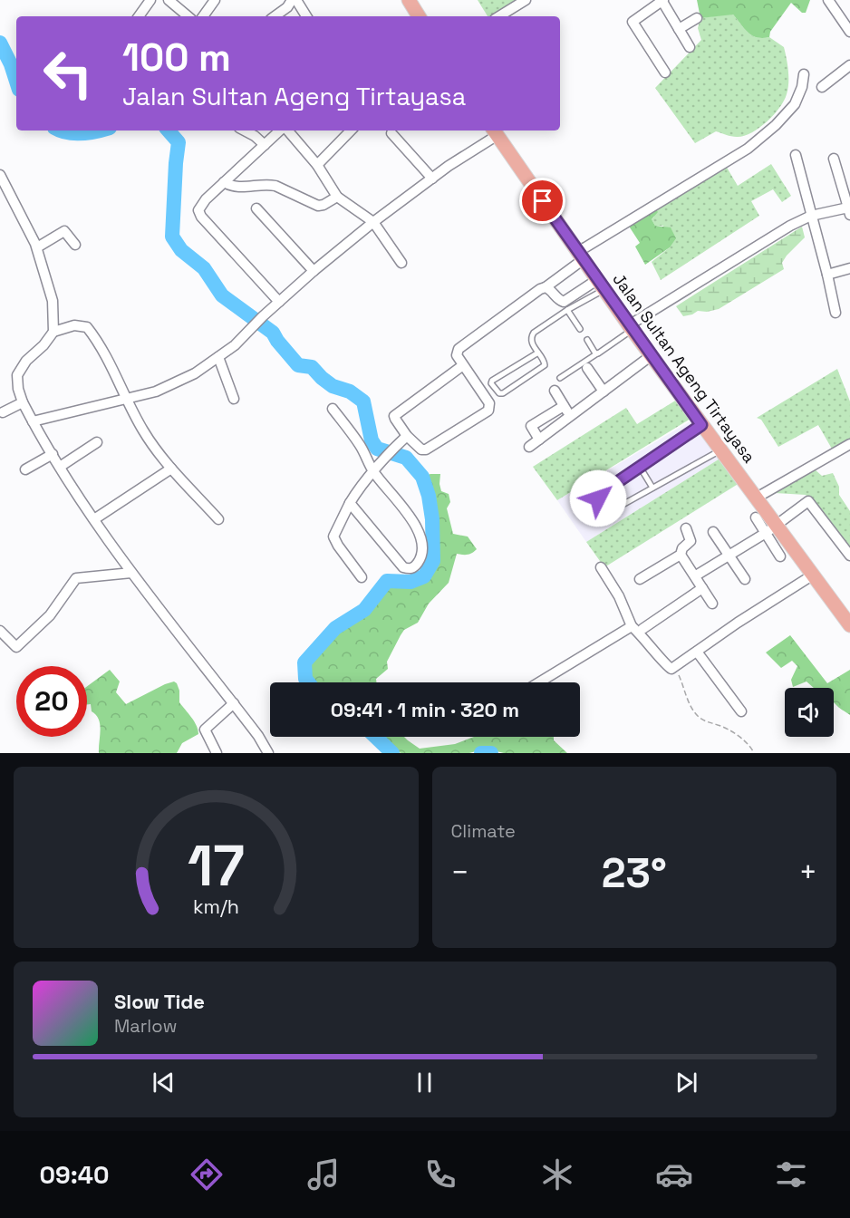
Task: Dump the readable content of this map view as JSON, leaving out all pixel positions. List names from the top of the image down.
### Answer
{
  "streets": {
    "main road": ["Jalan Sultan Ageng Tirtayasa"]
  },
  "page": {
    "turn": ["100 m", "Jalan Sultan Ageng Tirtayasa"],
    "limit": "20",
    "trip": "09:41 · 1 min · 320 m",
    "tile": "Climate",
    "heat": ["−", "23°", "+"],
    "song": ["Slow Tide", "Marlow"],
    "tabs": "09:40",
    "gauge": ["17", "km/h"]
  }
}
